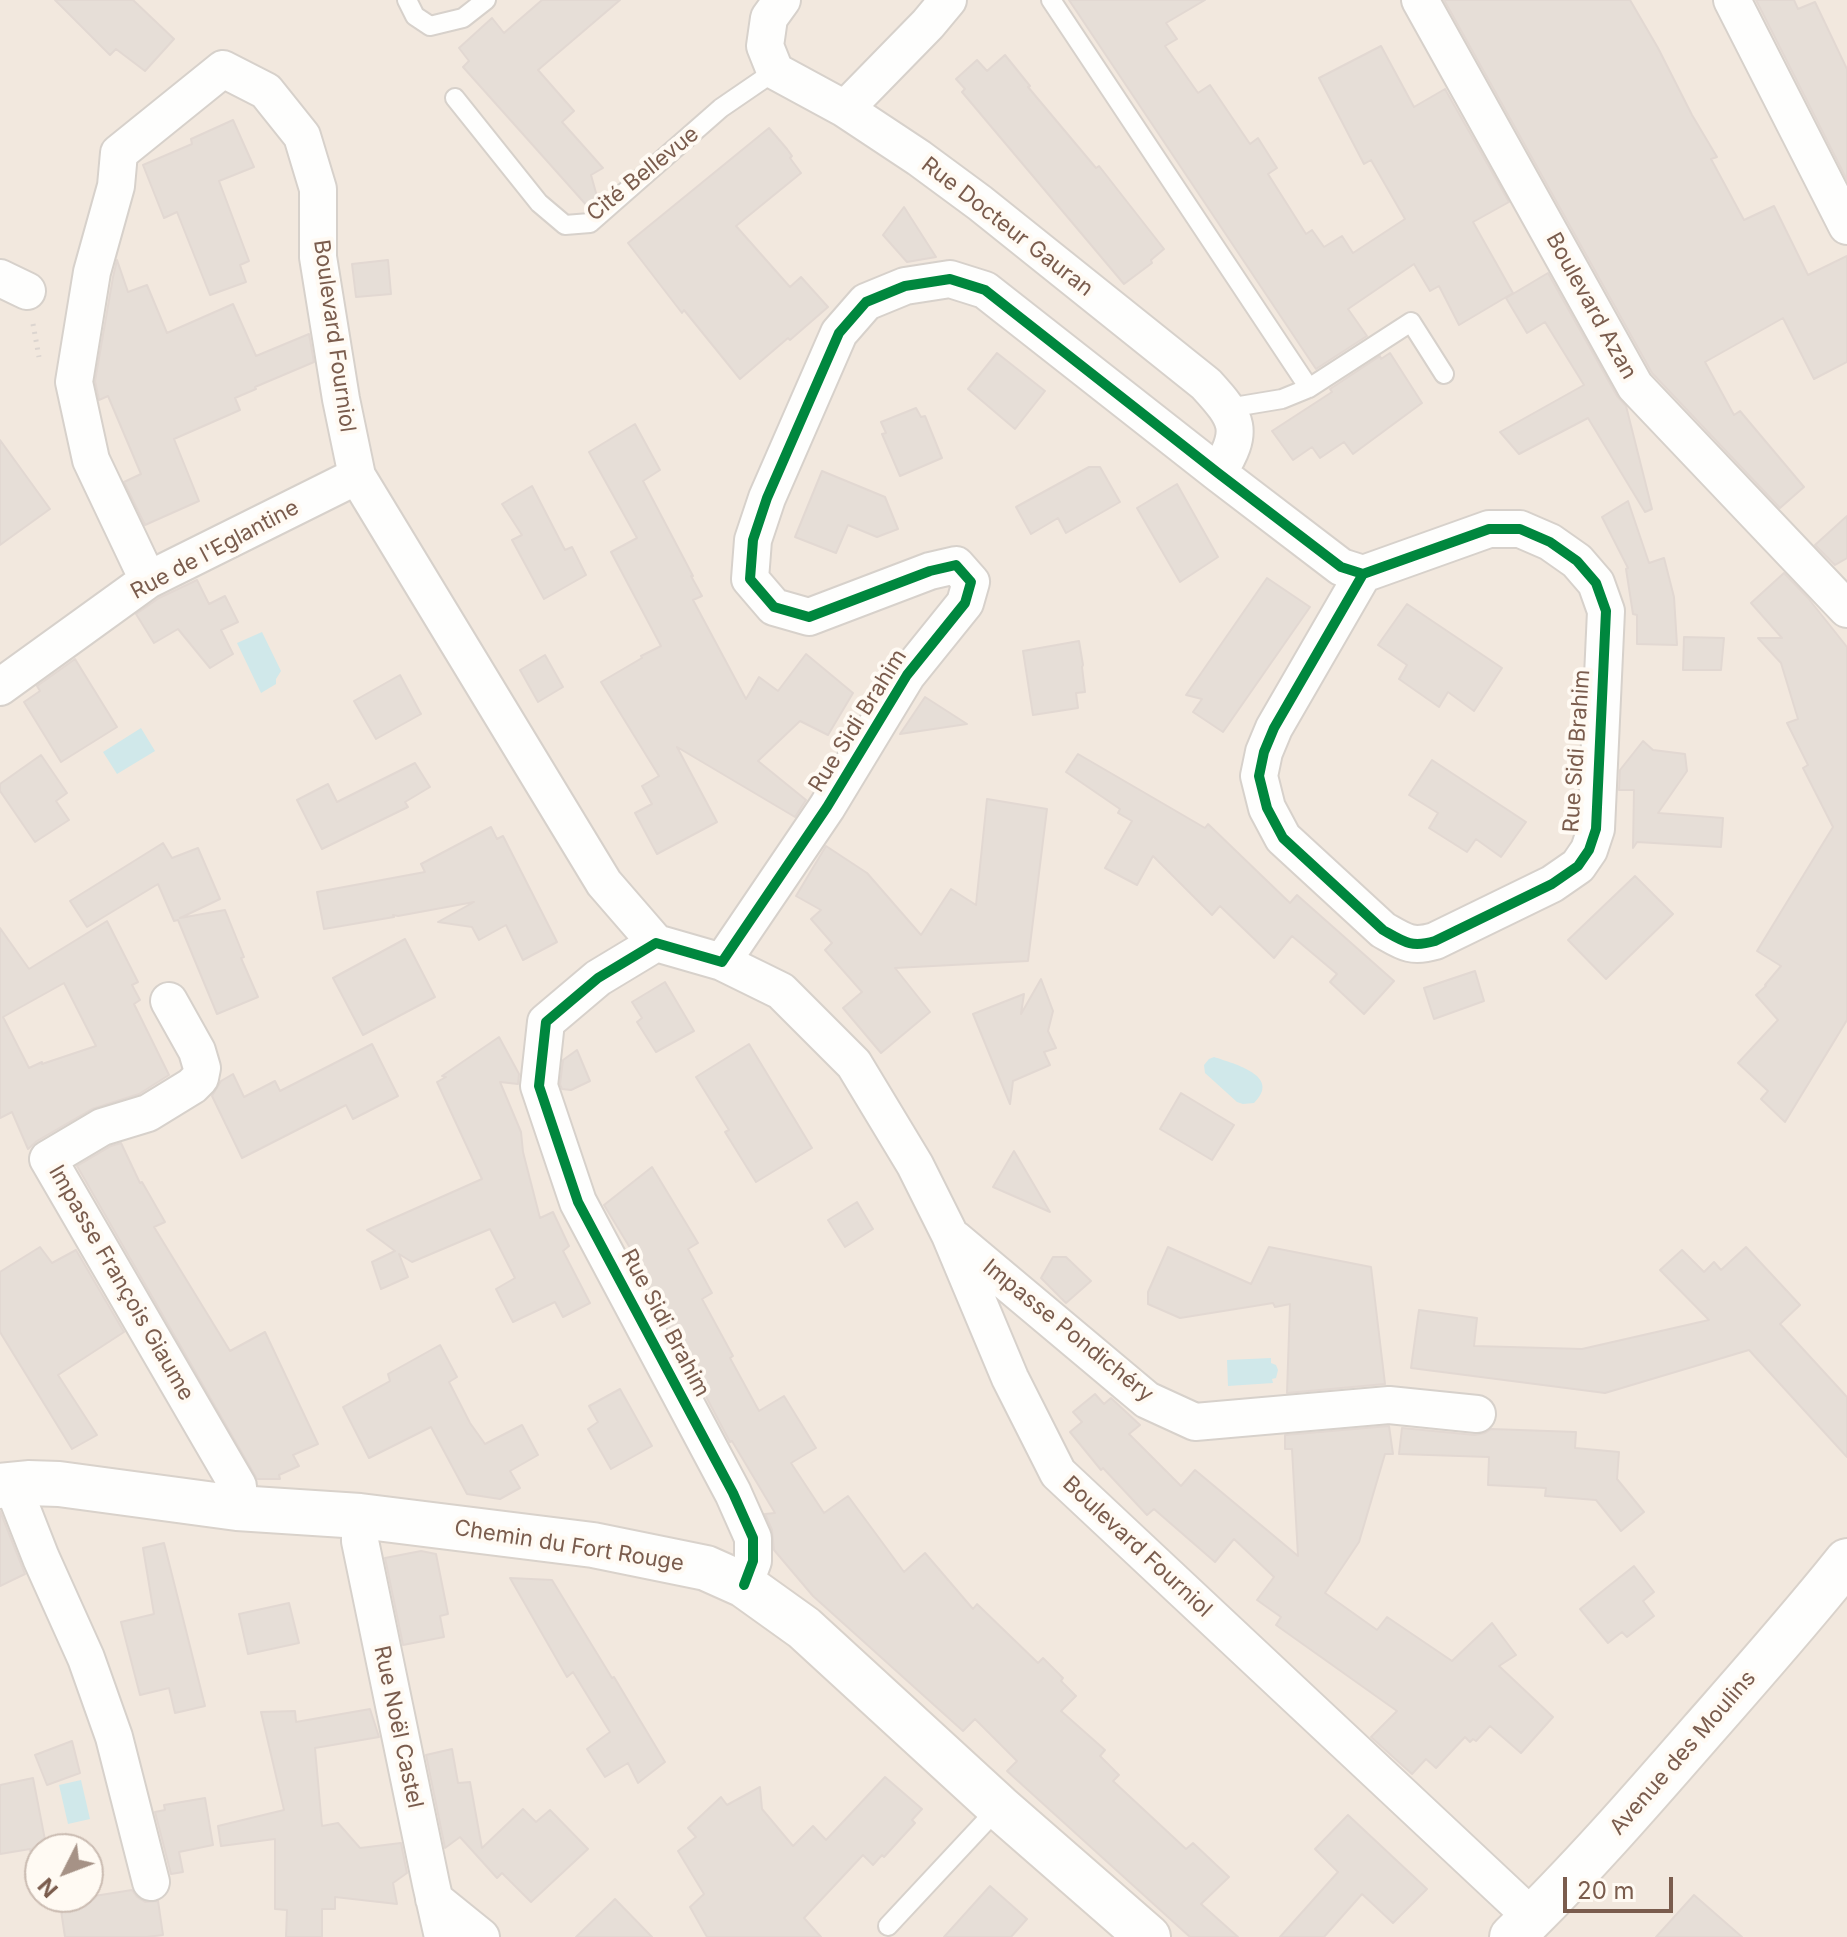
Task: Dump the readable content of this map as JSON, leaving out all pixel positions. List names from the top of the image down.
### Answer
{
  "streets": {
    "main road": ["Chemin du Fort Rouge", "Avenue des Moulins"],
    "street": [
      "Rue Docteur Gauran",
      "Boulevard Azan",
      "Boulevard Fourniol",
      "Rue de l'Eglantine",
      "Rue Sidi Brahim",
      "Impasse François Giaume",
      "Impasse Pondichéry",
      "Rue Noël Castel"
    ],
    "lane": ["Cité Bellevue"]
  },
  "crossings": [
    ["Cité Bellevue", "Rue Docteur Gauran"],
    ["Boulevard Fourniol", "Rue de l'Eglantine"],
    ["Boulevard Fourniol", "Rue Sidi Brahim"],
    ["Boulevard Fourniol", "Impasse Pondichéry"],
    ["Boulevard Fourniol", "Avenue des Moulins"],
    ["Rue Sidi Brahim", "Chemin du Fort Rouge"],
    ["Impasse François Giaume", "Chemin du Fort Rouge"],
    ["Chemin du Fort Rouge", "Rue Noël Castel"]
  ],
  "scale_bar": "20 m",
  "north": "bottom left"
}
